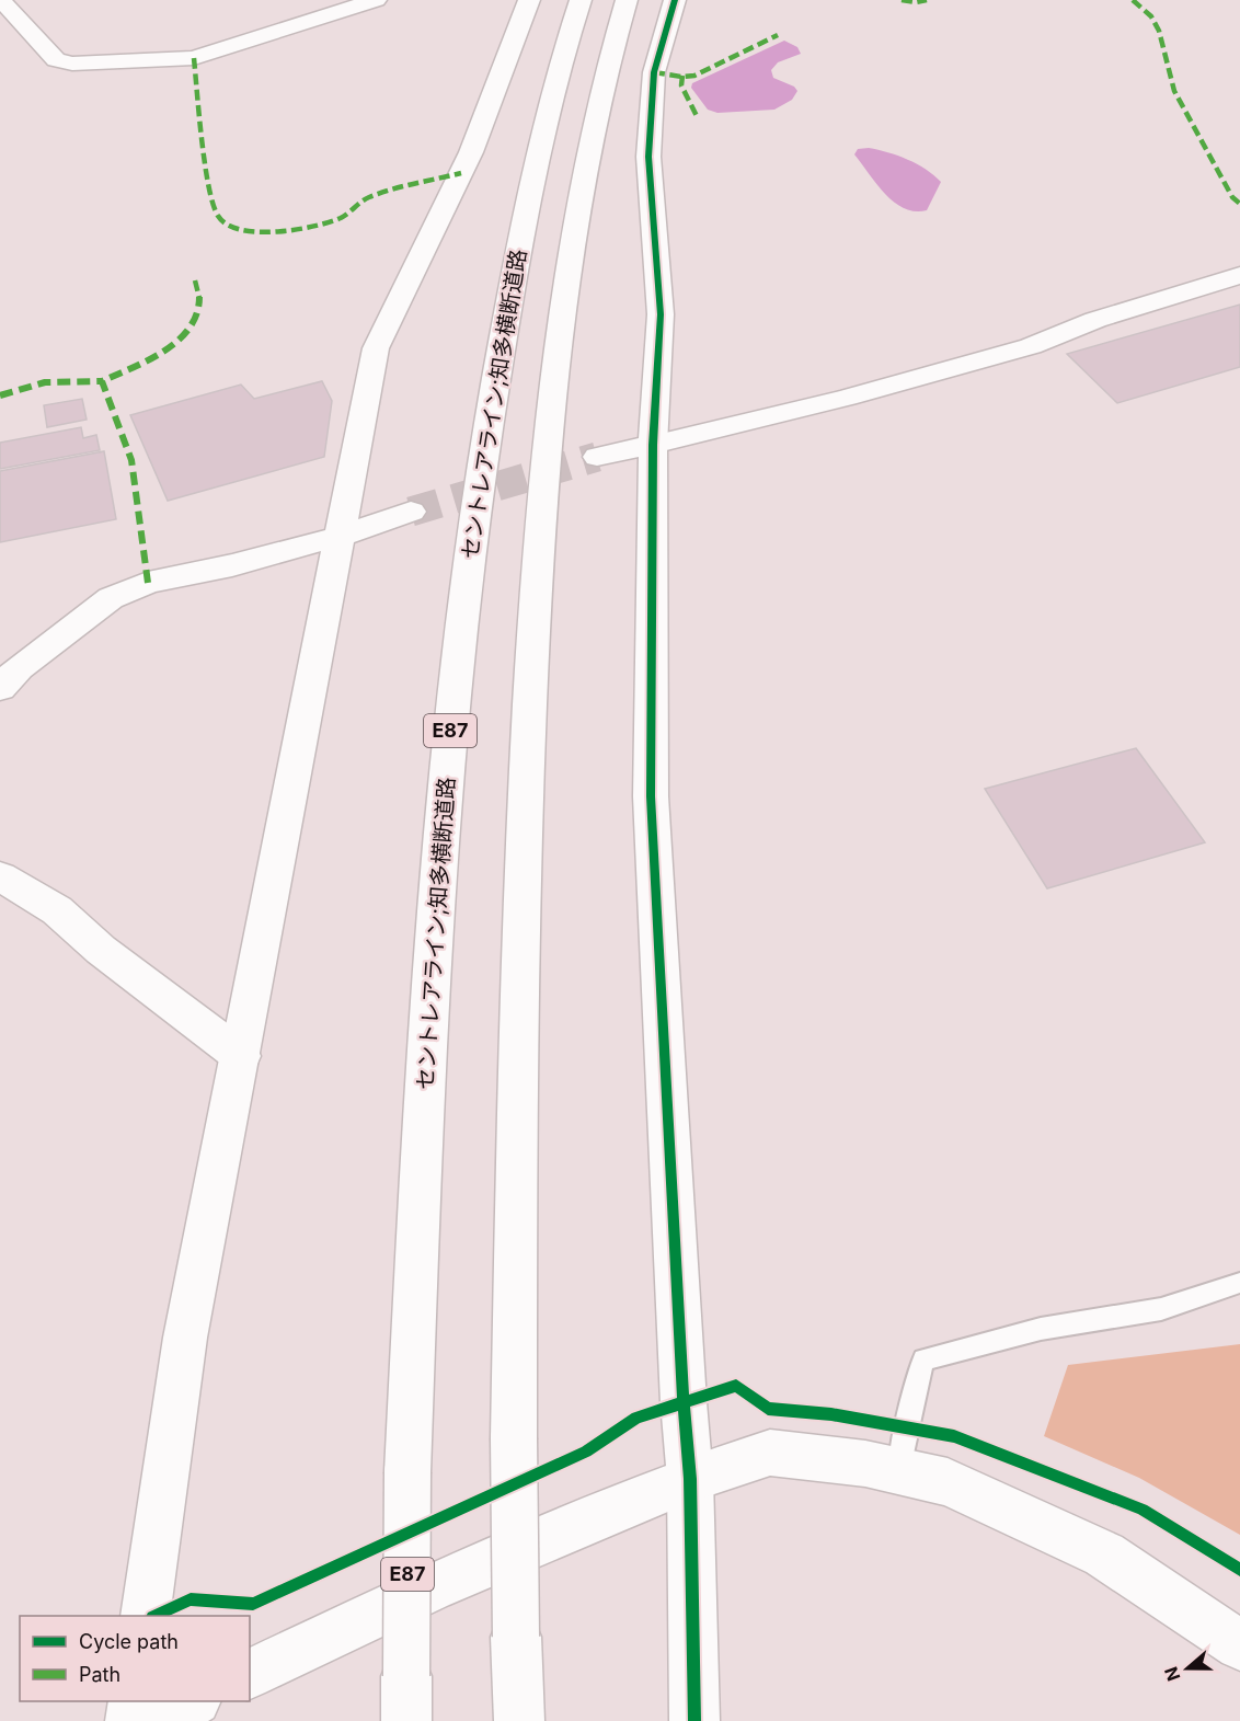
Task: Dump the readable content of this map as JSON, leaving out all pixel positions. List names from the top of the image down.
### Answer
{
  "streets": {
    "main road": ["セントレアライン;知多横断道路", "E87"]
  },
  "legend": ["Cycle path", "Path"],
  "north": "left"
}
